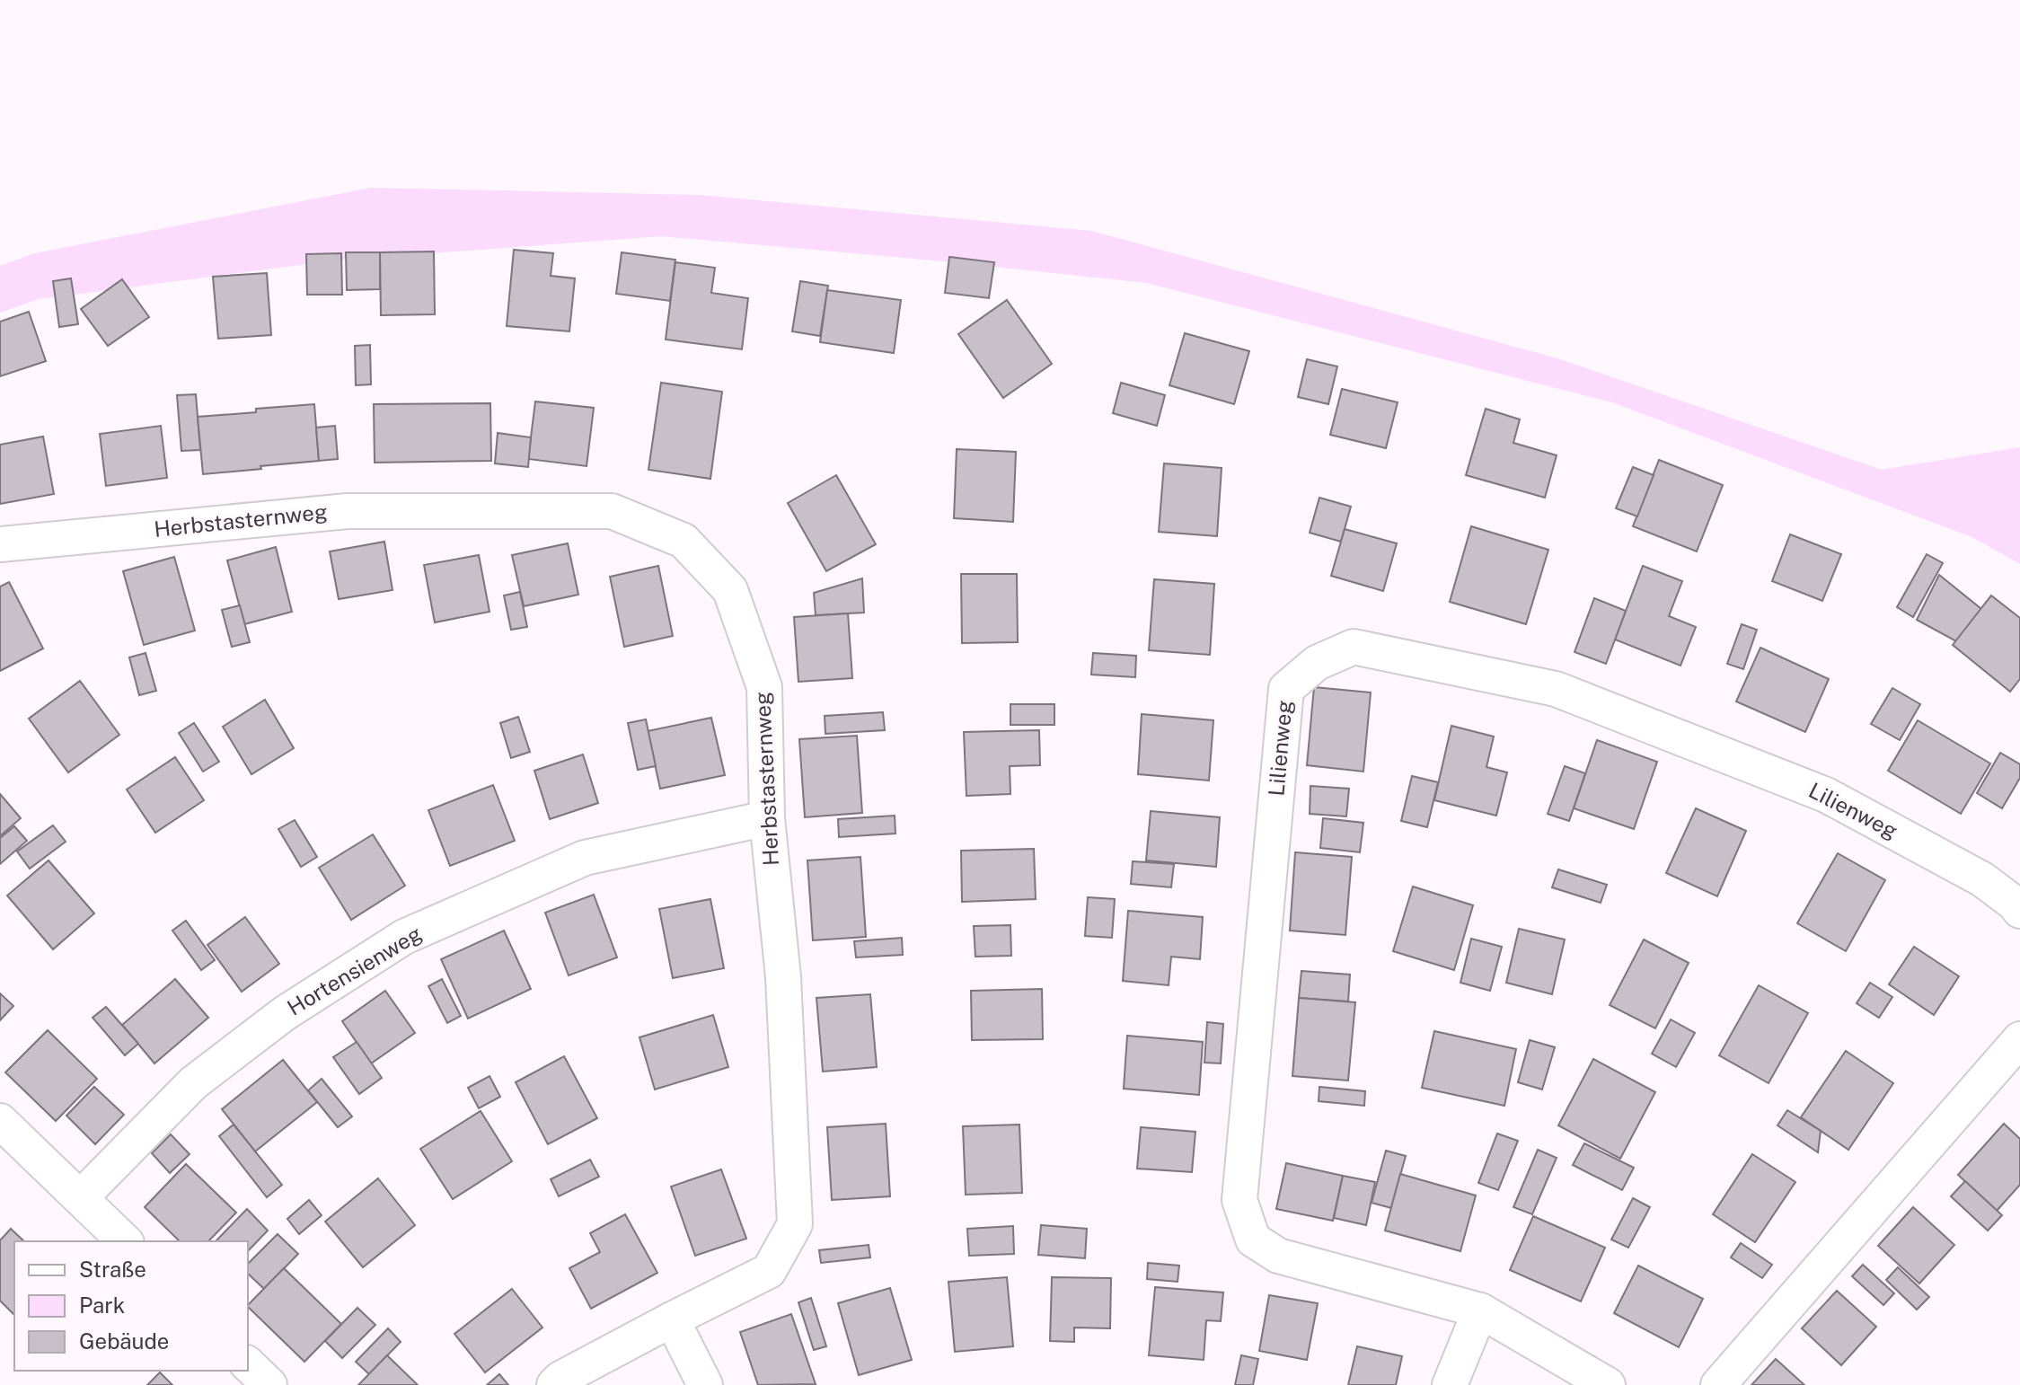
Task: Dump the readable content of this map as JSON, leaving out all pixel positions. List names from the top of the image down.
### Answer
{
  "streets": {
    "street": ["Herbstasternweg", "Lilienweg", "Hortensienweg"]
  },
  "crossings": [
    ["Herbstasternweg", "Hortensienweg"]
  ],
  "legend": ["Straße", "Park", "Gebäude"]
}
